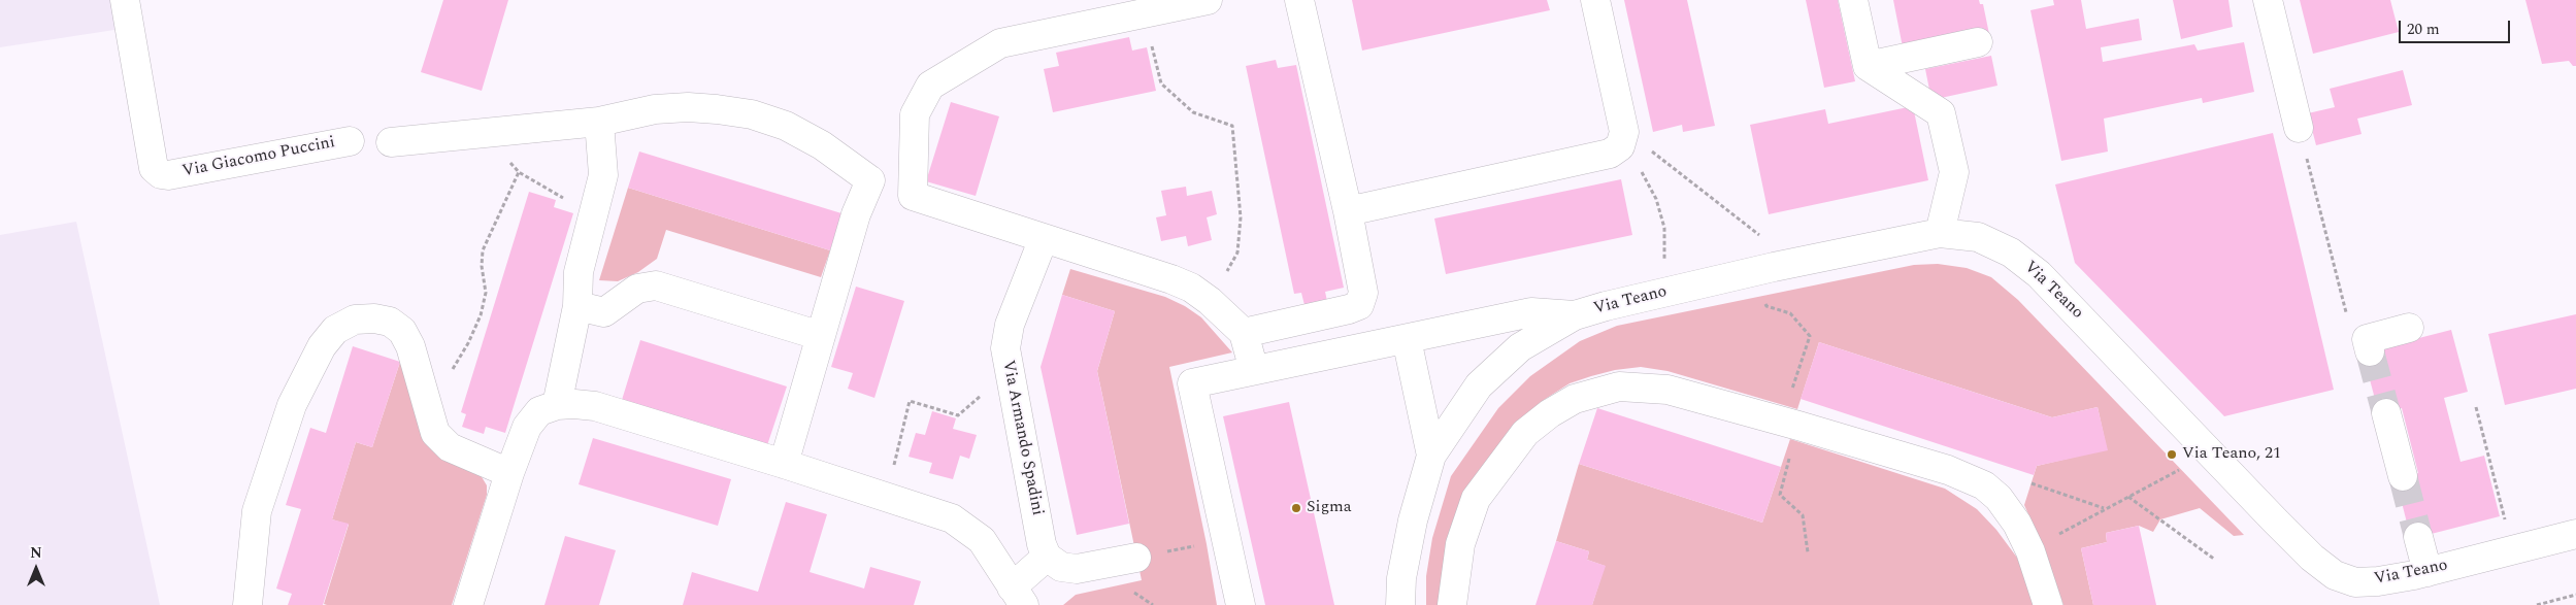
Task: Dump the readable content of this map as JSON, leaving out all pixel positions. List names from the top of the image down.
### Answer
{
  "streets": {
    "street": ["Via Giacomo Puccini", "Via Teano", "Via Armando Spadini"]
  },
  "places": ["Via Teano, 21", "Sigma"],
  "scale_bar": "20 m",
  "north": "top"
}
